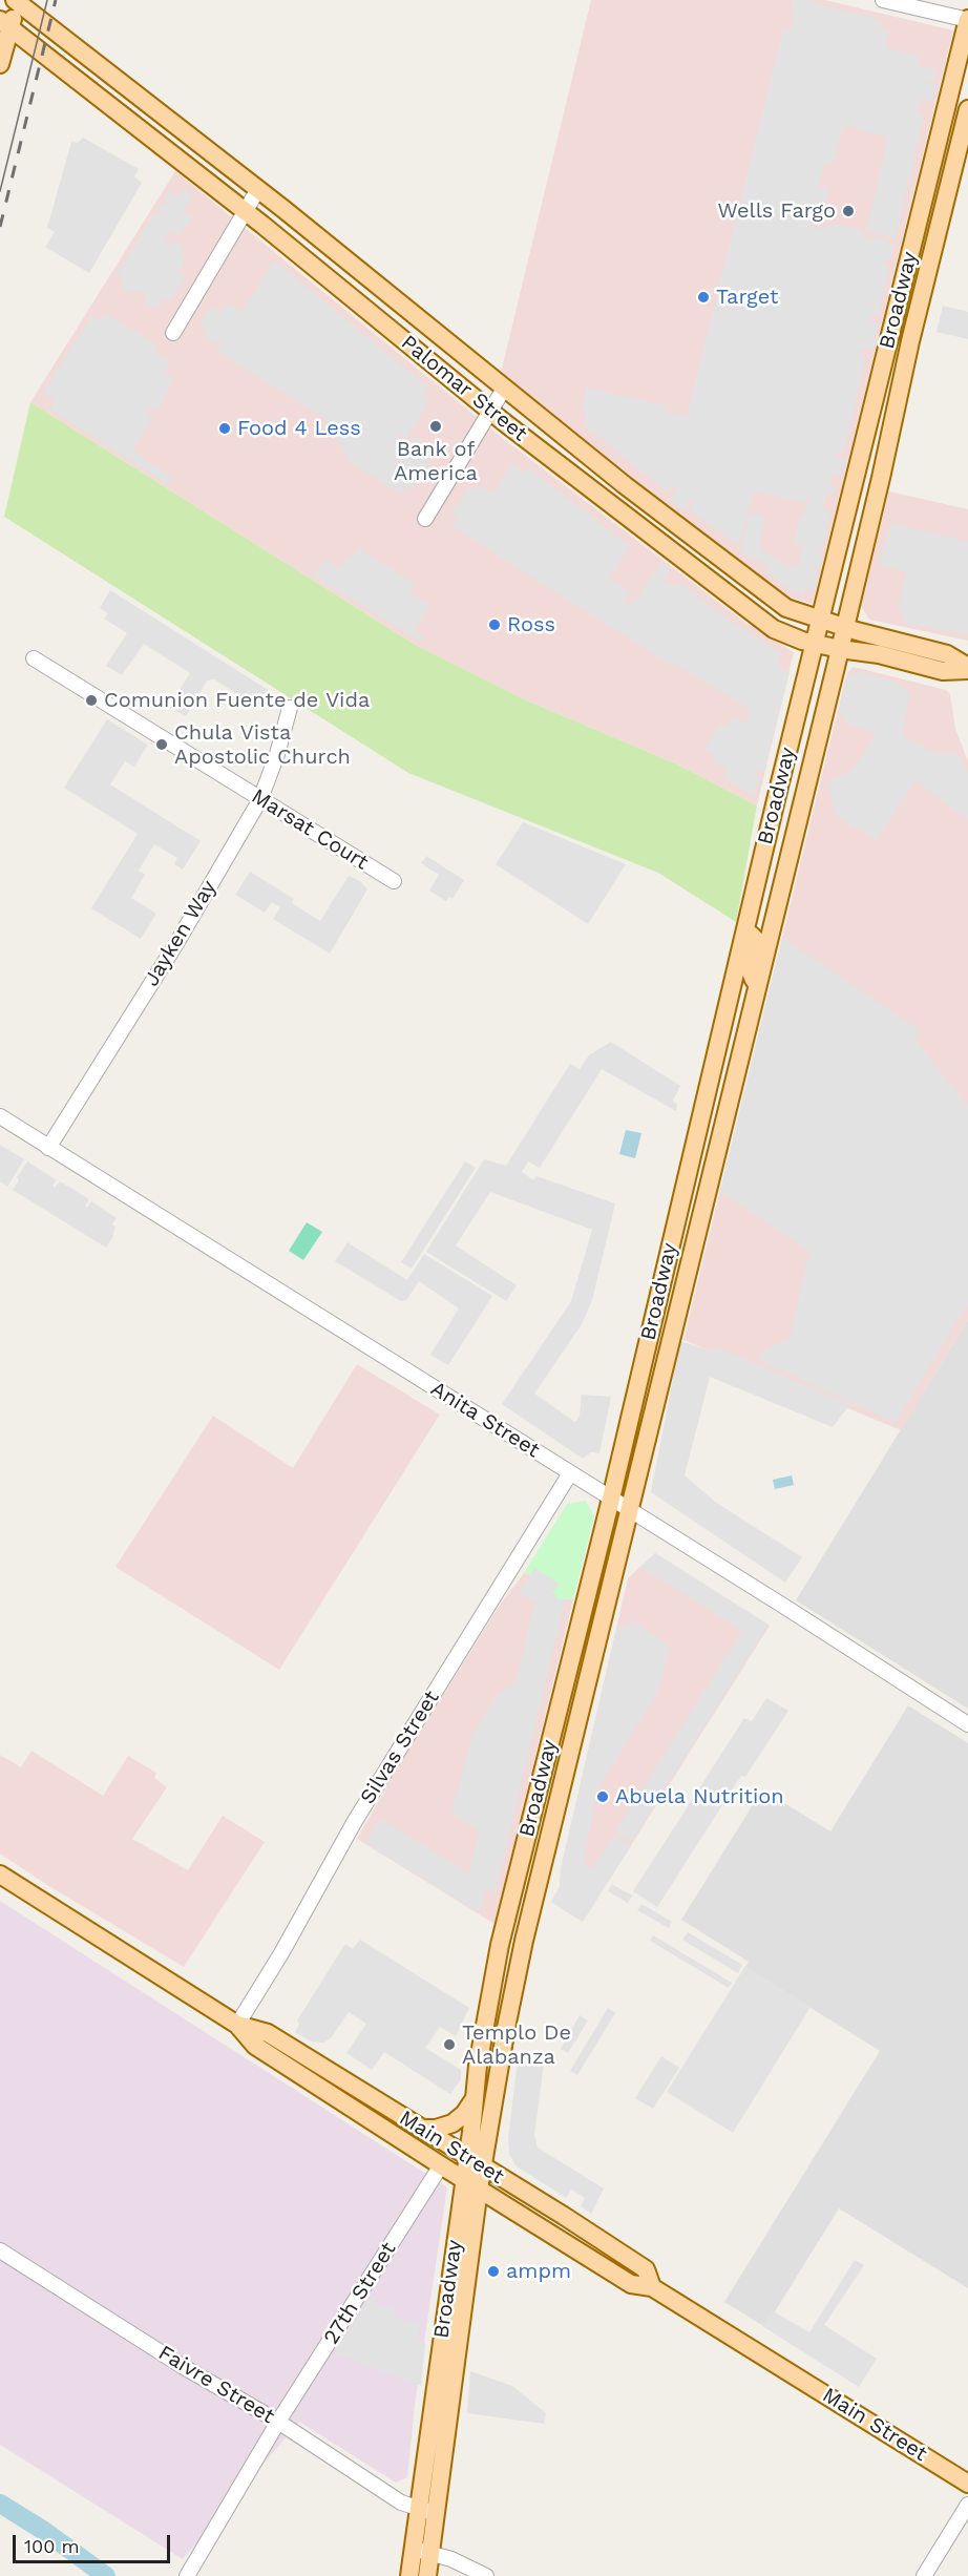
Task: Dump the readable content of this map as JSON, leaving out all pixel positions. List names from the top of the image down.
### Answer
{
  "streets": {
    "main road": ["Broadway", "Palomar Street", "Main Street"],
    "street": [
      "Marsat Court",
      "Jayken Way",
      "Anita Street",
      "Silvas Street",
      "27th Street",
      "Faivre Street"
    ]
  },
  "crossings": [
    ["Broadway", "Palomar Street"],
    ["Broadway", "Anita Street"],
    ["Broadway", "Main Street"],
    ["Broadway", "Faivre Street"],
    ["Marsat Court", "Jayken Way"],
    ["Jayken Way", "Anita Street"],
    ["Anita Street", "Silvas Street"],
    ["Silvas Street", "Main Street"],
    ["Main Street", "27th Street"],
    ["27th Street", "Faivre Street"]
  ],
  "places": [
    "Wells Fargo",
    "Target",
    "Bank of America",
    "Food 4 Less",
    "Ross",
    "Comunion Fuente de Vida",
    "Chula Vista Apostolic Church",
    "Abuela Nutrition",
    "Templo De Alabanza",
    "ampm"
  ],
  "scale_bar": "100 m"
}
